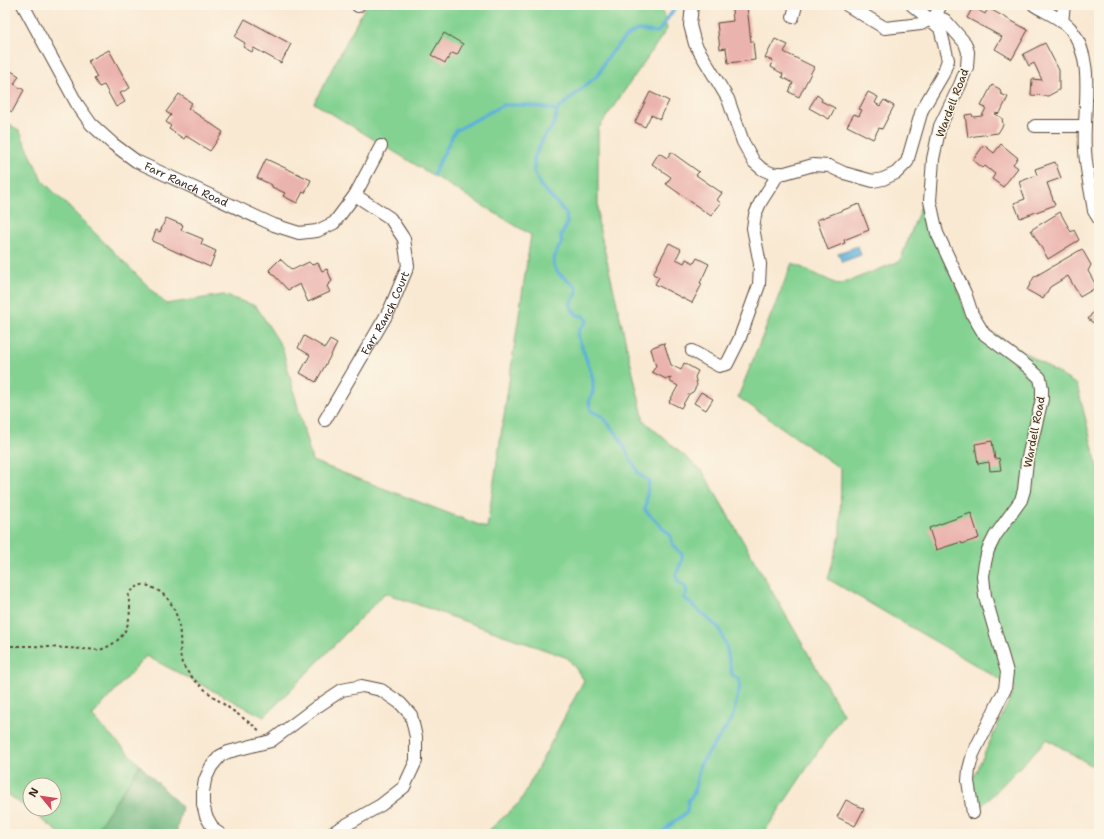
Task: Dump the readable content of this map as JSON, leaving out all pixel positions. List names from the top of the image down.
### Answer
{
  "streets": {
    "street": ["Wardell Road", "Farr Ranch Road", "Farr Ranch Court"]
  },
  "crossings": [
    ["Farr Ranch Road", "Farr Ranch Court"]
  ],
  "north": "top left"
}
